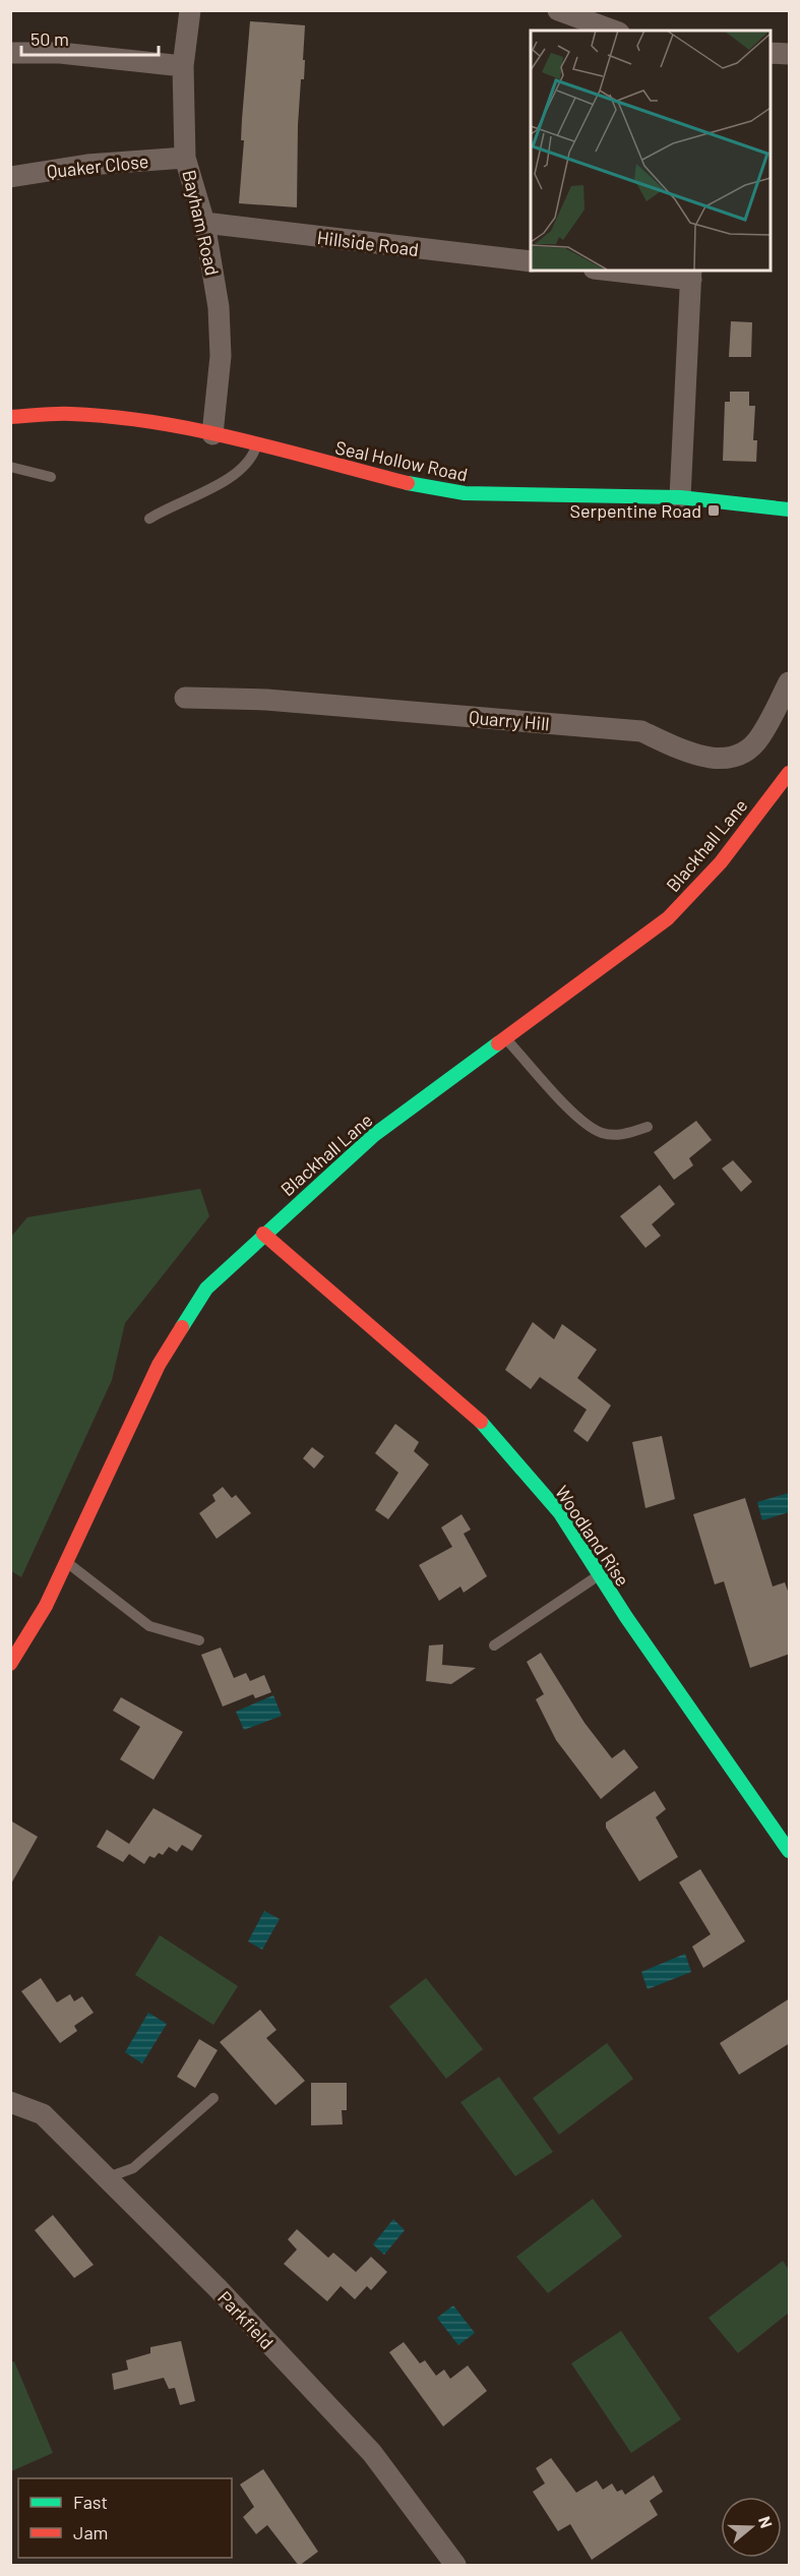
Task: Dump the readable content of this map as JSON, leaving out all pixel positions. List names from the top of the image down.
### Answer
{
  "streets": {
    "street": [
      "Quaker Close",
      "Bayham Road",
      "Hillside Road",
      "Seal Hollow Road",
      "Quarry Hill",
      "Blackhall Lane",
      "Woodland Rise",
      "Parkfield"
    ]
  },
  "crossings": [
    ["Quaker Close", "Bayham Road"],
    ["Bayham Road", "Hillside Road"],
    ["Bayham Road", "Seal Hollow Road"],
    ["Blackhall Lane", "Woodland Rise"]
  ],
  "places": {
    "transit": ["Serpentine Road"]
  },
  "legend": ["Fast", "Jam"],
  "scale_bar": "50 m",
  "north": "right"
}
